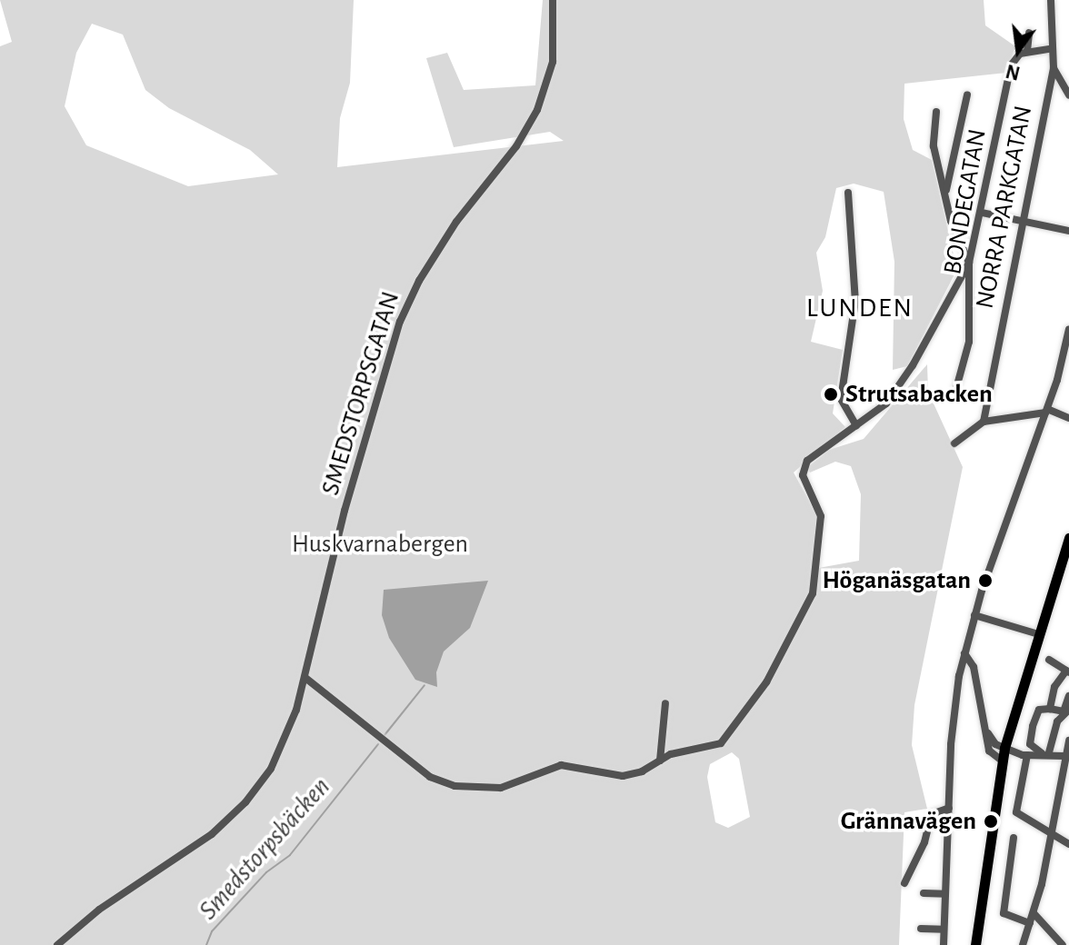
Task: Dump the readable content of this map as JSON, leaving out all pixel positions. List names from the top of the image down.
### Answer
{
  "streets": {
    "street": ["BONDEGATAN", "NORRA PARKGATAN", "SMEDSTORPSGATAN"]
  },
  "districts": ["LUNDEN"],
  "water": ["Smedstorpsbäcken"],
  "parks": ["Huskvarnabergen"],
  "places": ["Strutsabacken", "Höganäsgatan", "Grännavägen"],
  "north": "bottom"
}
